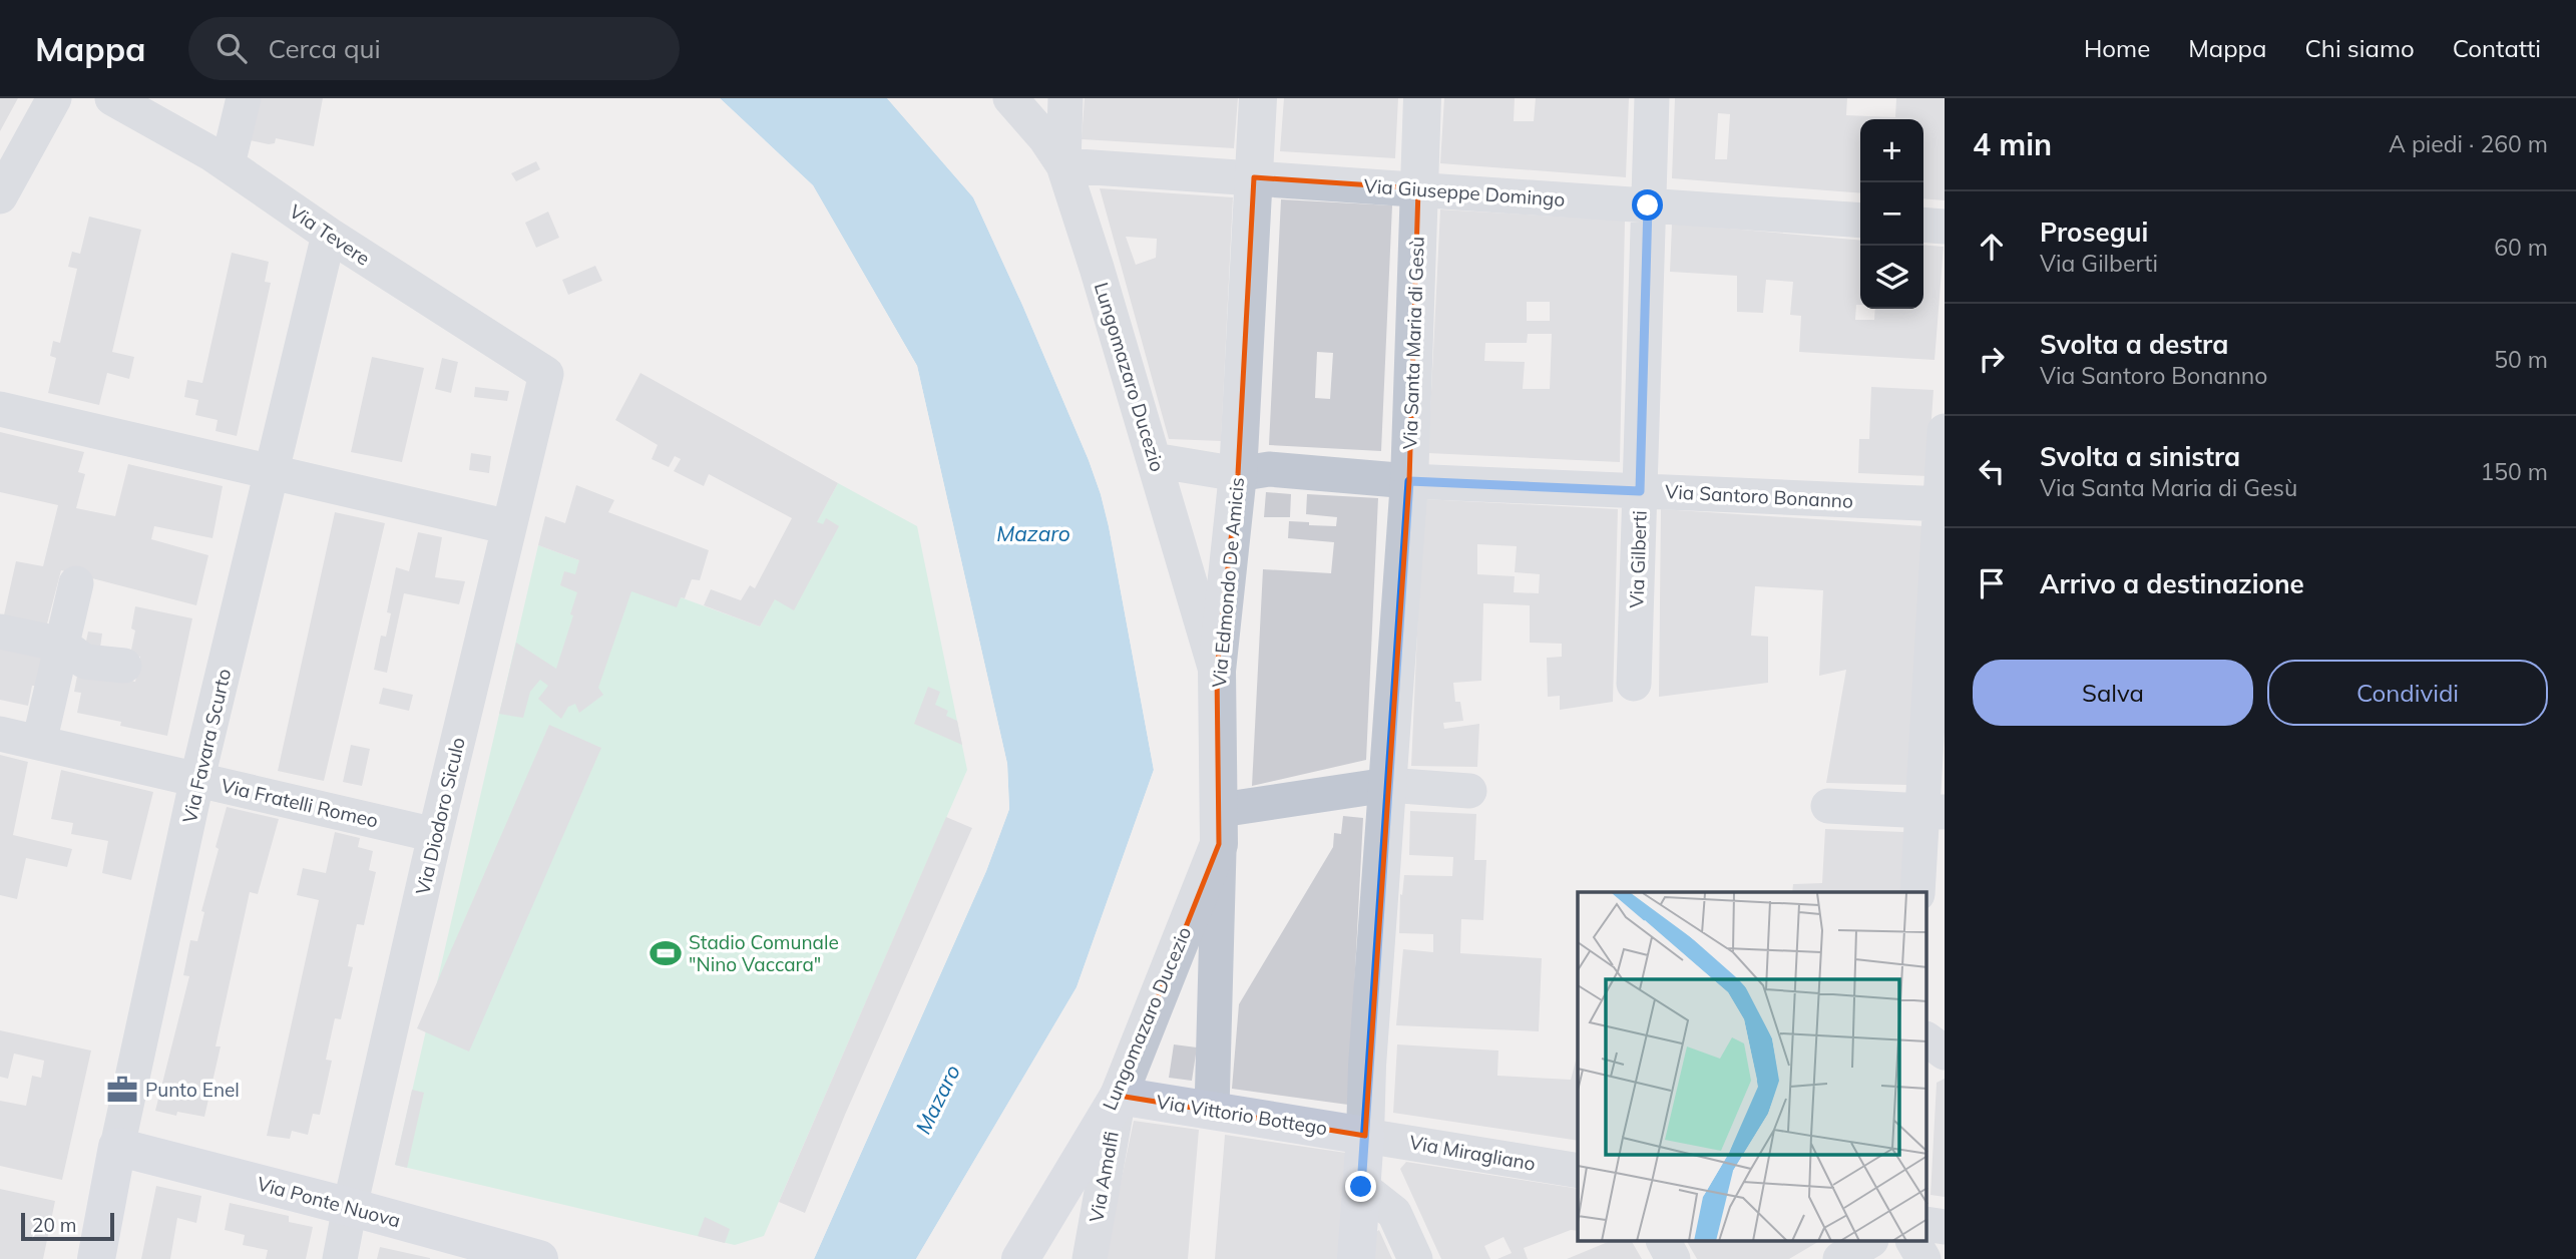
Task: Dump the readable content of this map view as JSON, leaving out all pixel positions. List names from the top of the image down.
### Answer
{
  "streets": {
    "main road": [
      "Via Santa Maria di Gesù",
      "Lungomazaro Ducezio",
      "Via Favara Scurto",
      "Via Vittorio Bottego",
      "Via Ponte Nuova"
    ],
    "street": [
      "Via Giuseppe Domingo",
      "Via Tevere",
      "Via Santoro Bonanno",
      "Via Gilberti",
      "Via Edmondo De Amicis",
      "Via Fratelli Romeo",
      "Via Diodoro Siculo",
      "Via Miragliano",
      "Via Amalfi"
    ]
  },
  "crossings": [
    ["Via Giuseppe Domingo", "Via Santa Maria di Gesù"],
    ["Via Giuseppe Domingo", "Lungomazaro Ducezio"],
    ["Via Giuseppe Domingo", "Via Gilberti"],
    ["Via Giuseppe Domingo", "Via Edmondo De Amicis"],
    ["Via Tevere", "Via Favara Scurto"],
    ["Via Tevere", "Via Diodoro Siculo"],
    ["Via Santa Maria di Gesù", "Via Santoro Bonanno"],
    ["Via Santa Maria di Gesù", "Via Vittorio Bottego"],
    ["Via Santa Maria di Gesù", "Via Miragliano"],
    ["Lungomazaro Ducezio", "Via Santoro Bonanno"],
    ["Lungomazaro Ducezio", "Via Edmondo De Amicis"],
    ["Lungomazaro Ducezio", "Via Vittorio Bottego"],
    ["Lungomazaro Ducezio", "Via Amalfi"],
    ["Via Santoro Bonanno", "Via Gilberti"],
    ["Via Santoro Bonanno", "Via Edmondo De Amicis"],
    ["Via Edmondo De Amicis", "Via Vittorio Bottego"],
    ["Via Favara Scurto", "Via Fratelli Romeo"],
    ["Via Favara Scurto", "Via Ponte Nuova"],
    ["Via Fratelli Romeo", "Via Diodoro Siculo"],
    ["Via Diodoro Siculo", "Via Ponte Nuova"],
    ["Via Vittorio Bottego", "Via Miragliano"],
    ["Via Vittorio Bottego", "Via Amalfi"]
  ],
  "water": ["Mazaro"],
  "places": {
    "sports": ["Stadio Comunale \"Nino Vaccara\""],
    "office": ["Punto Enel"]
  },
  "scale_bar": "20 m",
  "page": {
    "header": "Mappa",
    "search": "Cerca qui",
    "nav": [
      "Home",
      "Mappa",
      "Chi siamo",
      "Contatti"
    ],
    "heading": ["4 min", "A piedi · 260 m"],
    "map_buttons": ["+", "−"],
    "list": [
      ["Prosegui", "Via Gilberti", "60 m"],
      ["Svolta a destra", "Via Santoro Bonanno", "50 m"],
      ["Svolta a sinistra", "Via Santa Maria di Gesù", "150 m"],
      "Arrivo a destinazione"
    ],
    "buttons": ["Salva", "Condividi"],
    "scale": "20 m"
  }
}
